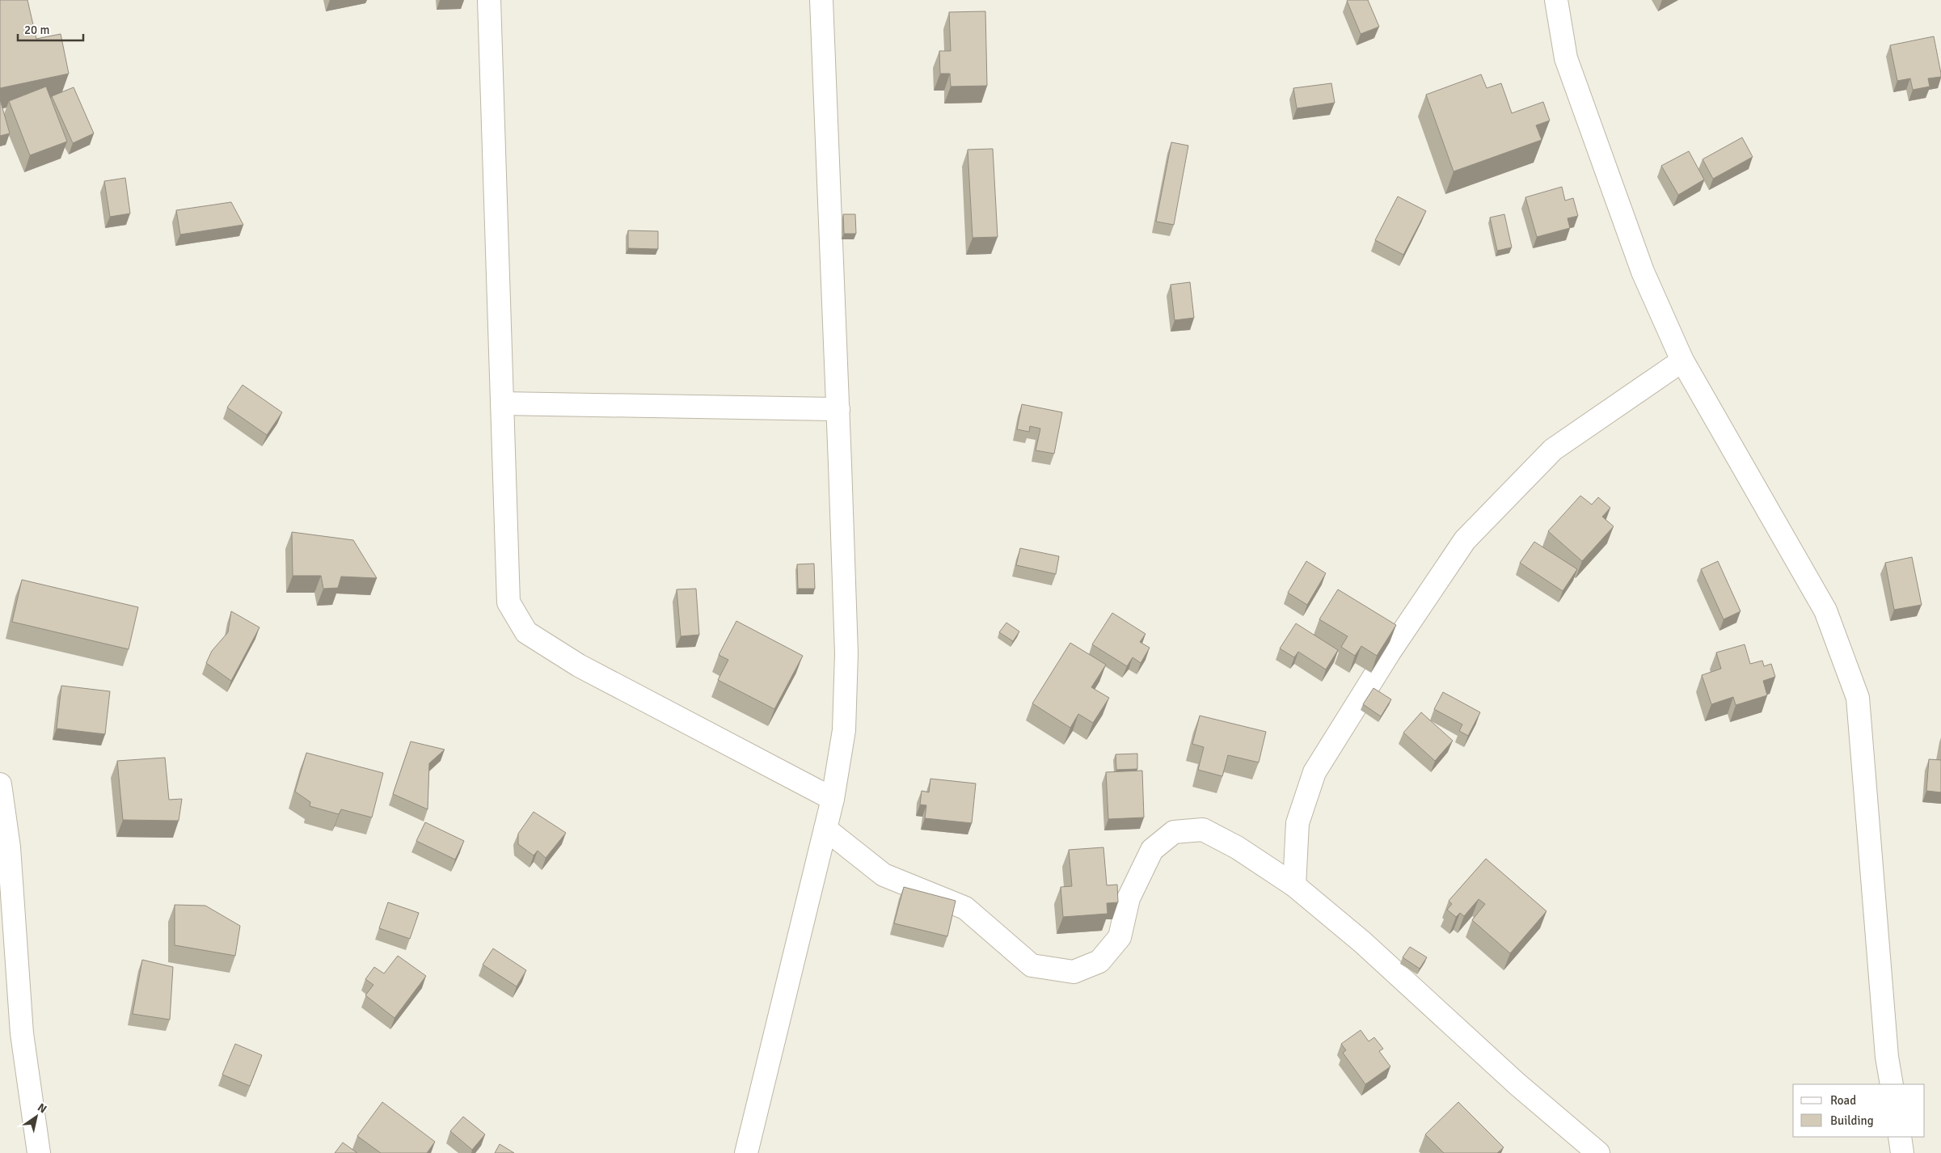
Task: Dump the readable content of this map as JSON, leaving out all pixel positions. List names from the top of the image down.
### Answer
{
  "legend": ["Road", "Building"],
  "scale_bar": "20 m",
  "north": "top right"
}
